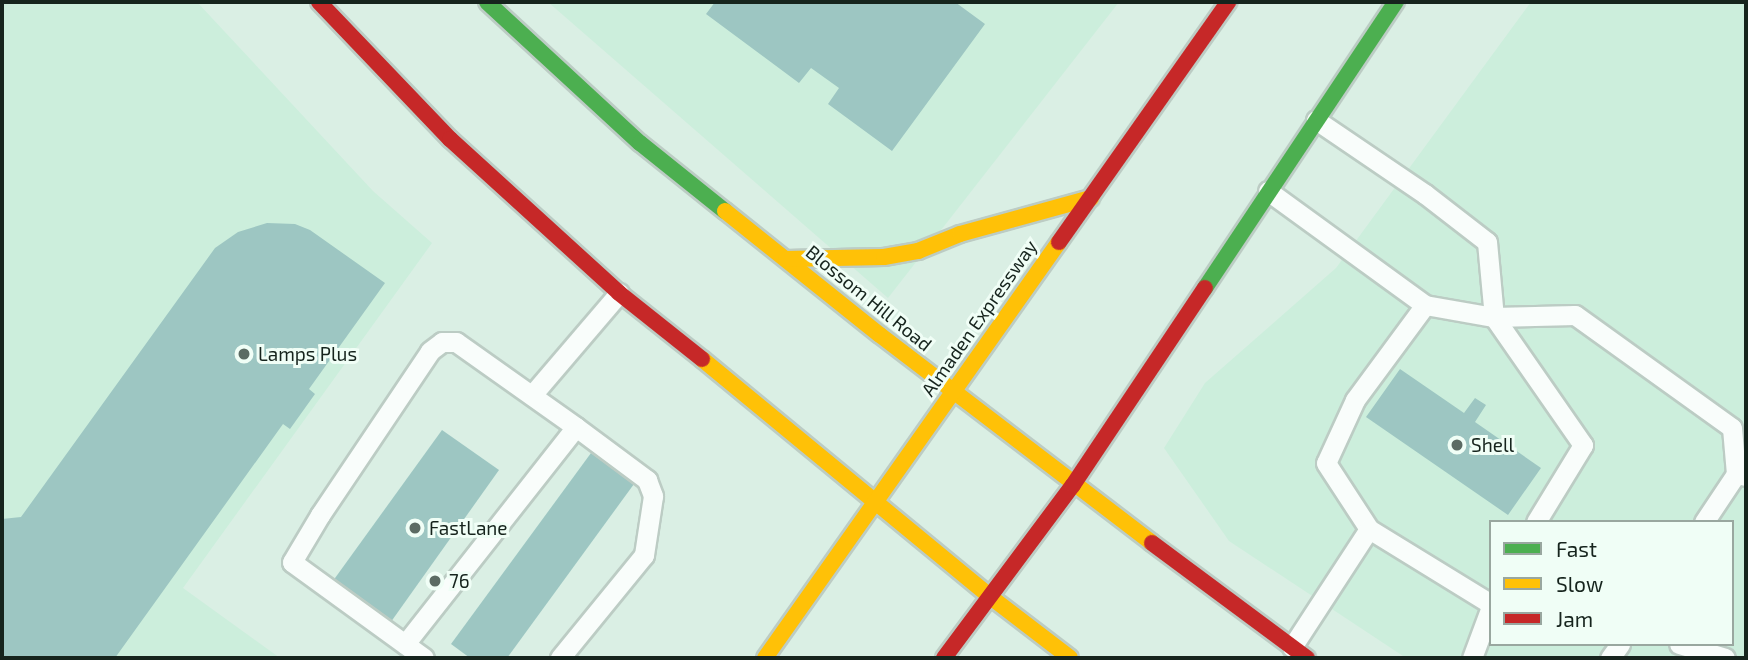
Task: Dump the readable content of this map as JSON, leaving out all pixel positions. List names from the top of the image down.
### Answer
{
  "streets": {
    "main road": ["Blossom Hill Road", "Almaden Expressway"]
  },
  "crossings": [
    ["Blossom Hill Road", "Almaden Expressway"]
  ],
  "places": [
    "Lamps Plus",
    "Shell",
    "FastLane",
    "76"
  ],
  "legend": ["Fast", "Slow", "Jam"]
}
